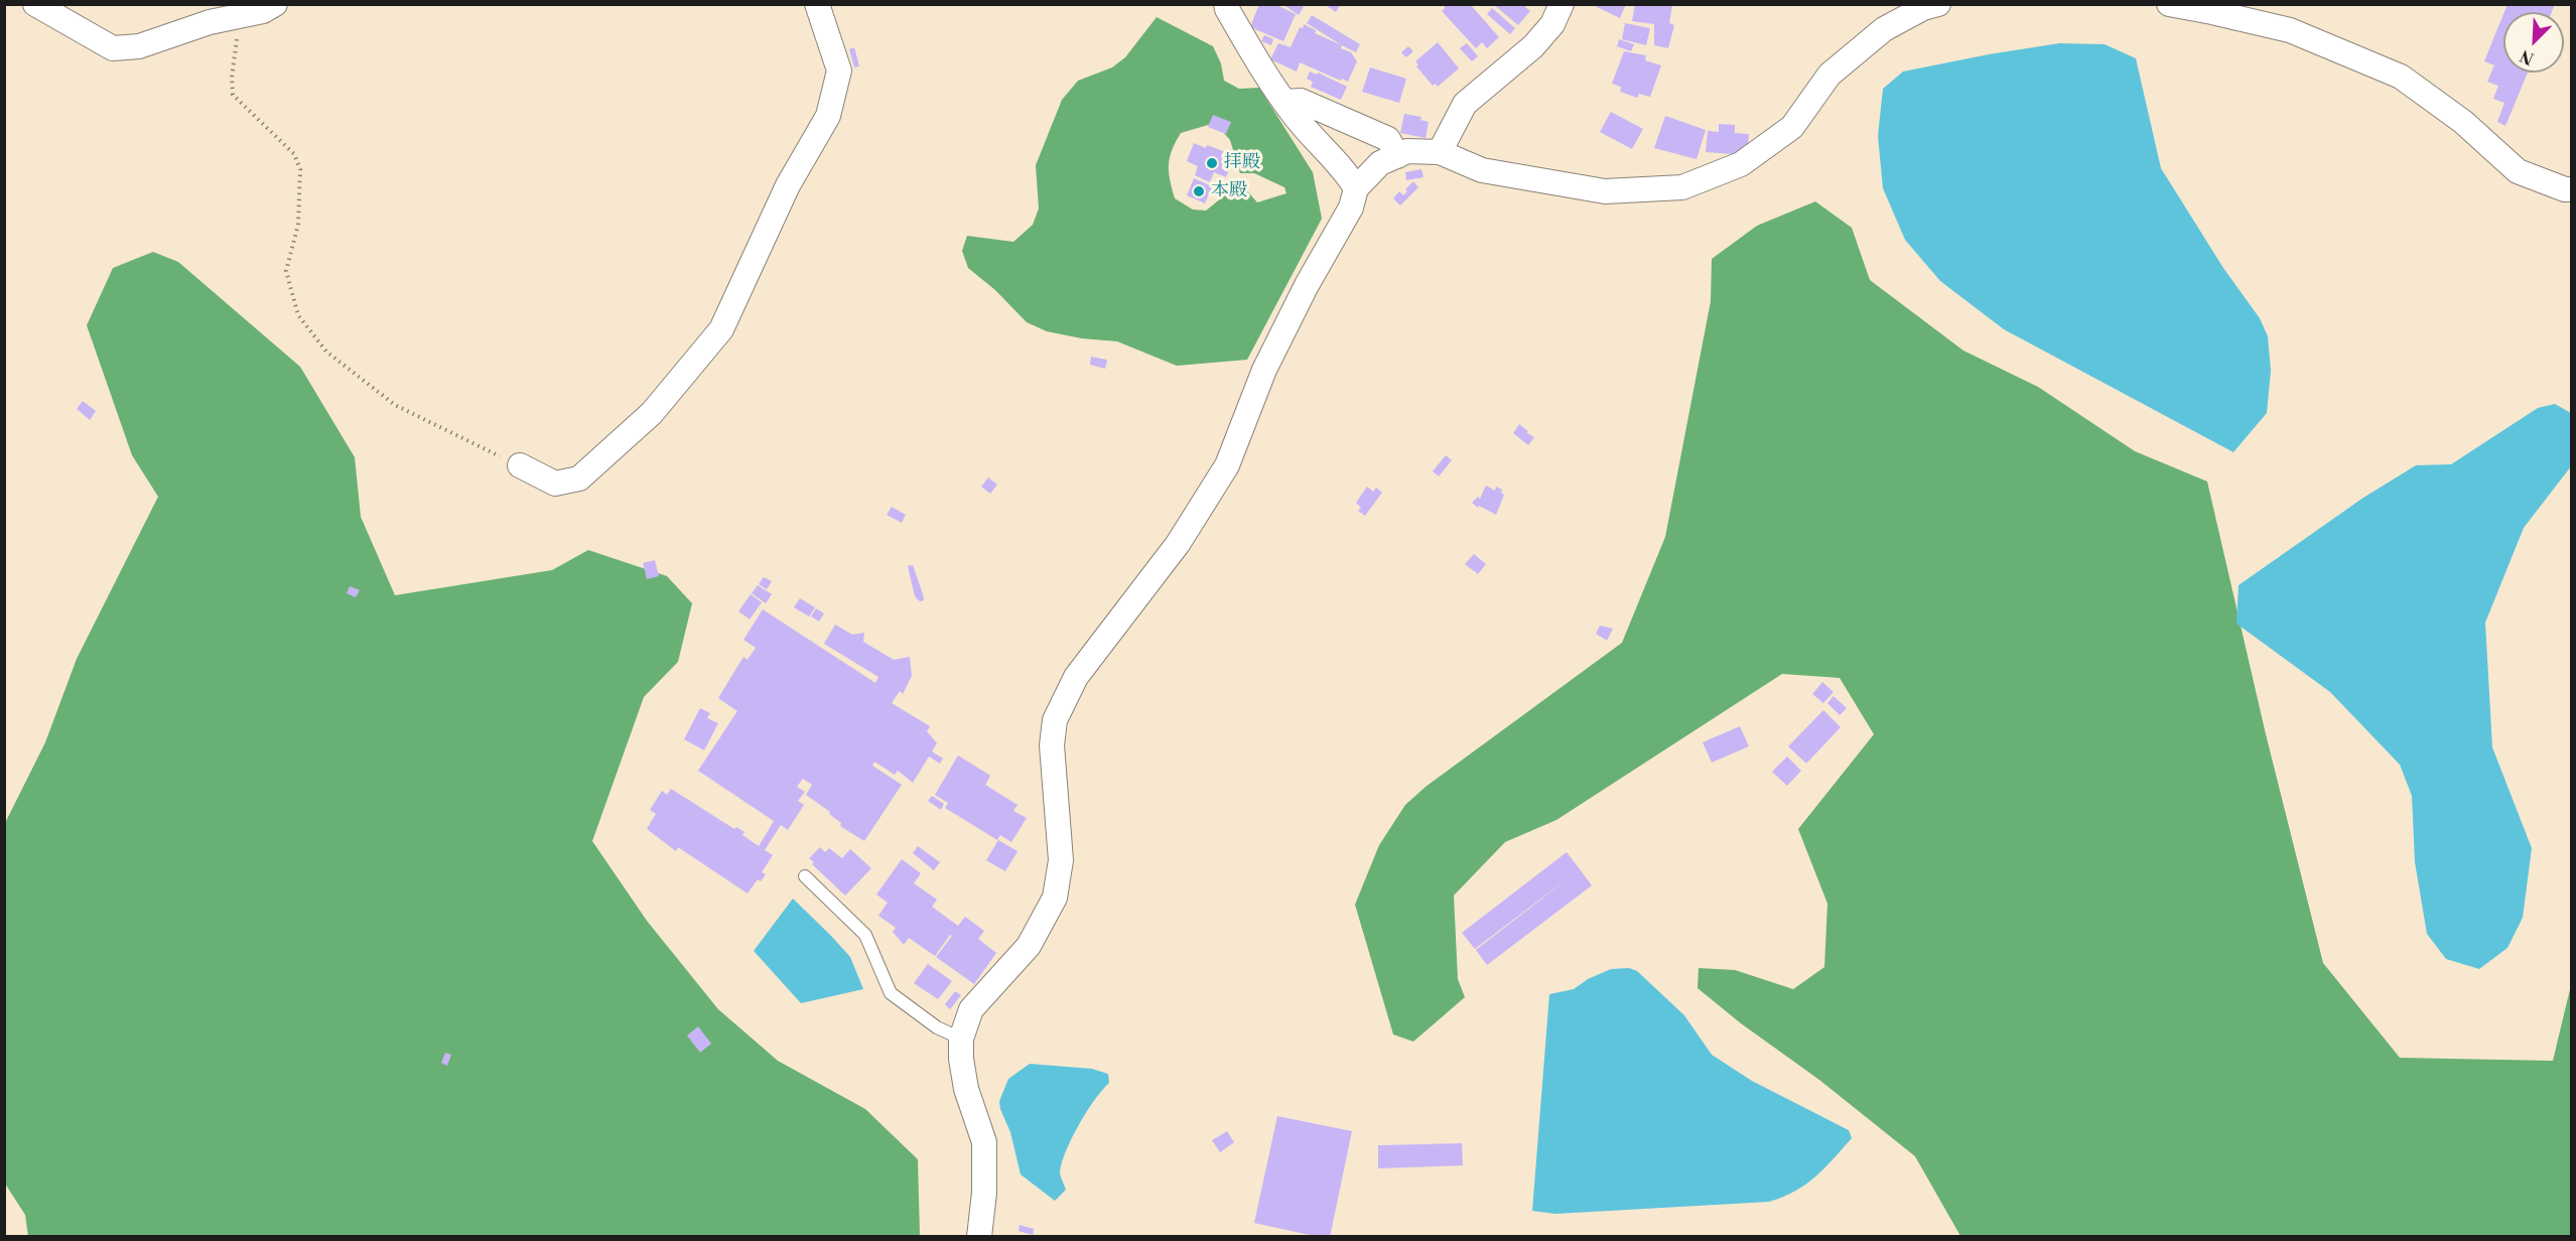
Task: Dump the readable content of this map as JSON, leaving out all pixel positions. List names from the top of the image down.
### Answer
{
  "places": ["拝殿", "本殿"],
  "north": "bottom left"
}
